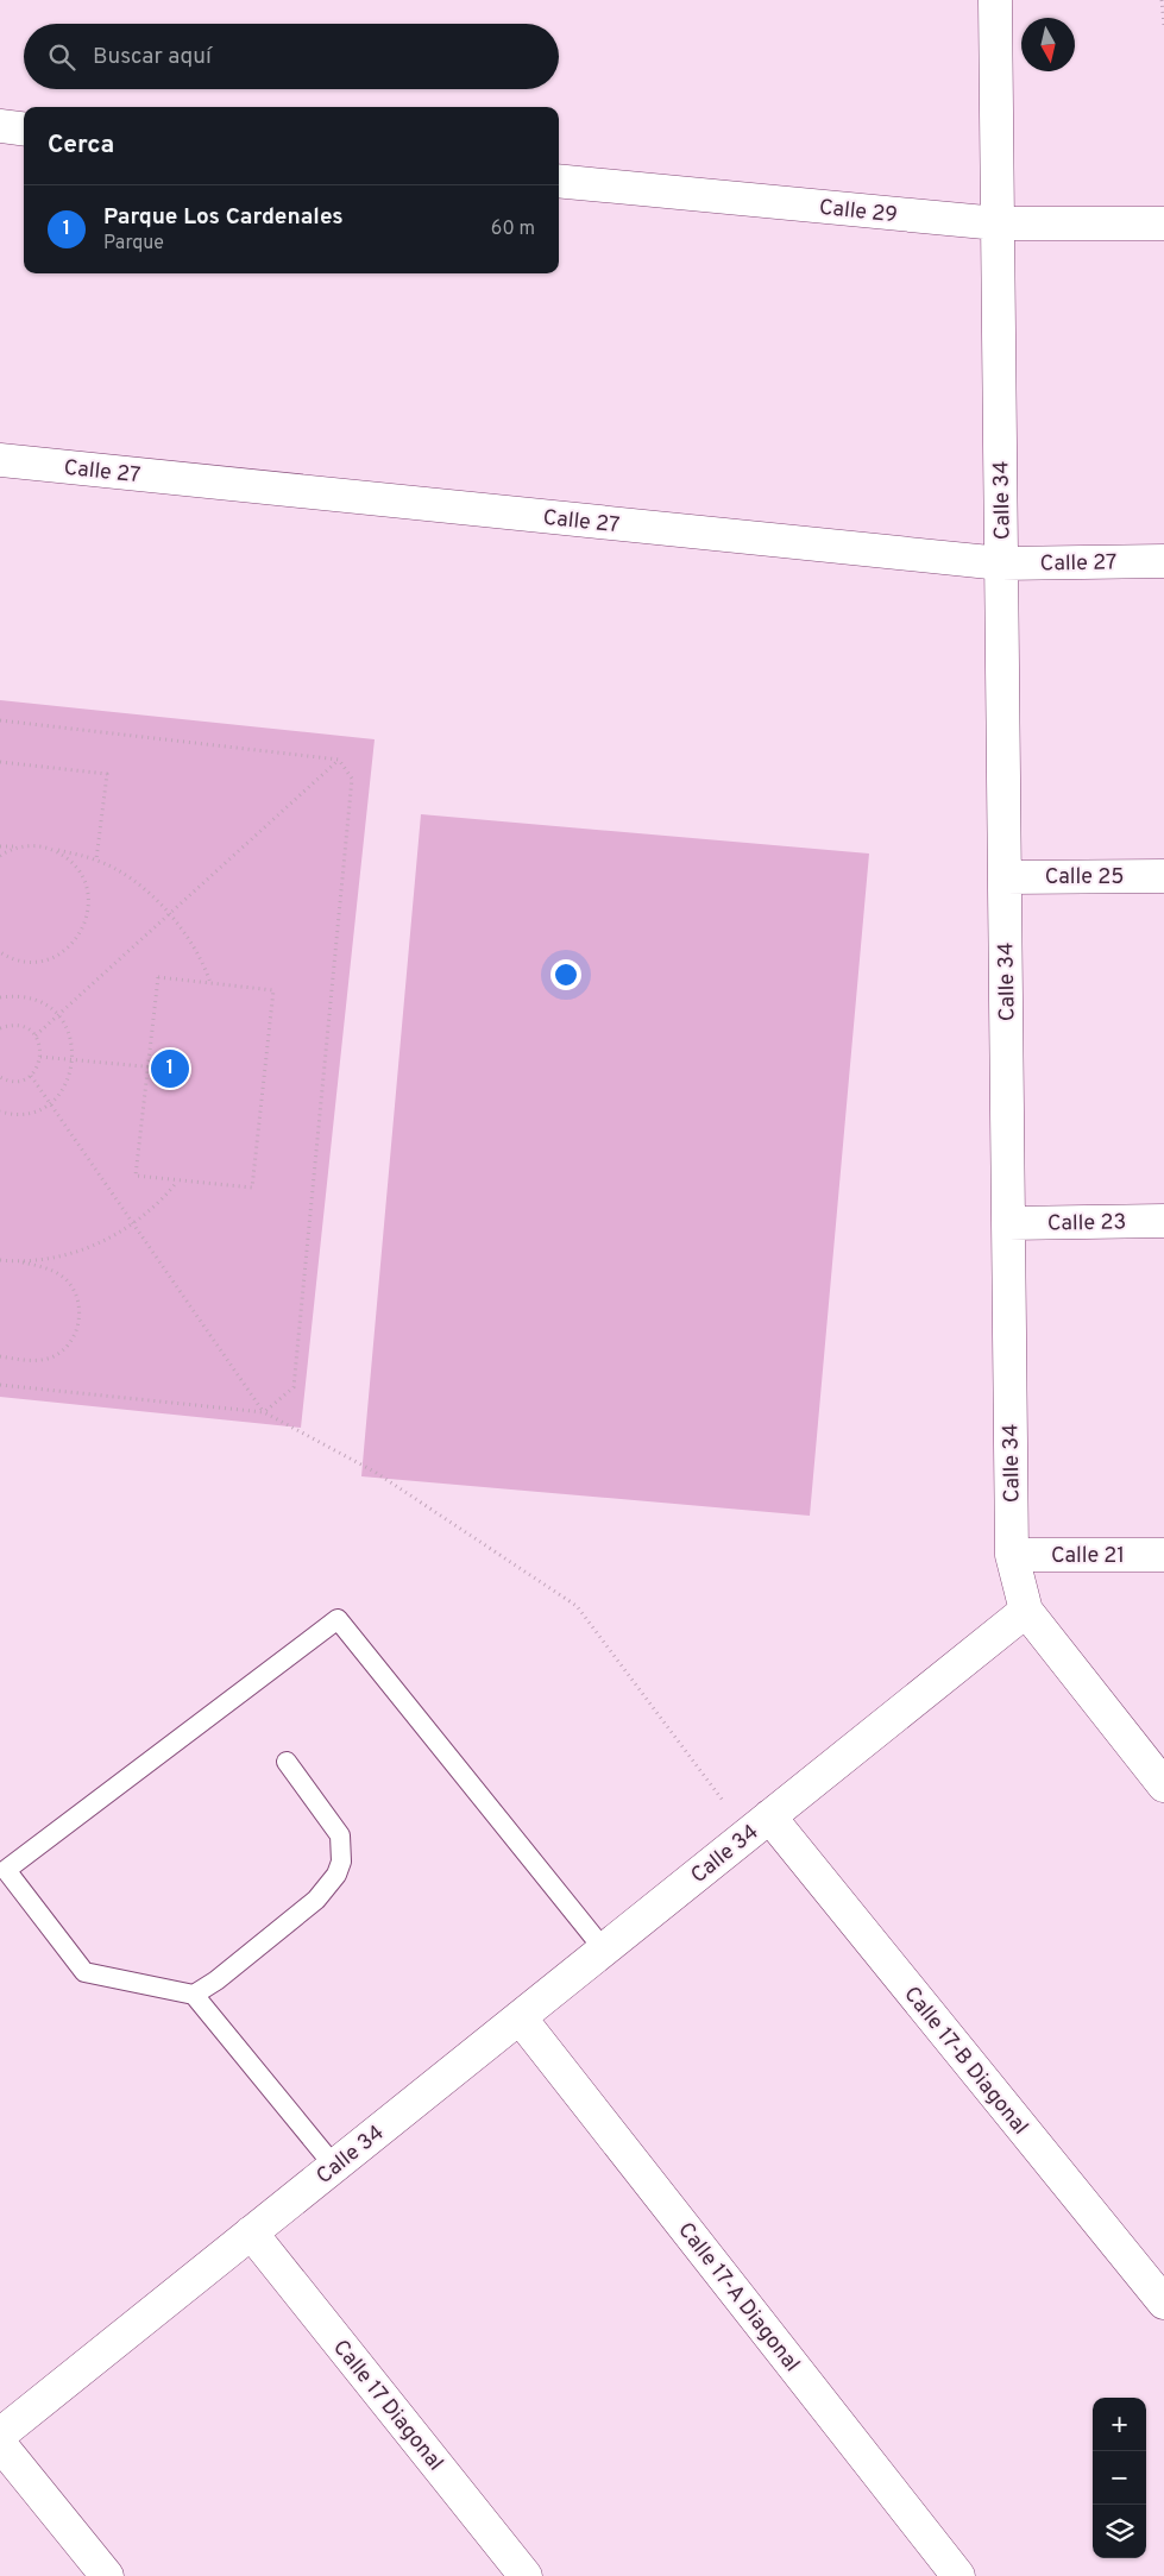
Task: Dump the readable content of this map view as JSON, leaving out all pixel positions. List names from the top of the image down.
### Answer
{
  "streets": {
    "street": [
      "Calle 29",
      "Calle 27",
      "Calle 34",
      "Calle 25",
      "Calle 23",
      "Calle 21",
      "Calle 17-B Diagonal",
      "Calle 17-A Diagonal",
      "Calle 17 Diagonal"
    ]
  },
  "crossings": [
    ["Calle 29", "Calle 34"],
    ["Calle 27", "Calle 34"],
    ["Calle 34", "Calle 25"],
    ["Calle 34", "Calle 23"],
    ["Calle 34", "Calle 21"],
    ["Calle 34", "Calle 17-B Diagonal"],
    ["Calle 34", "Calle 17-A Diagonal"],
    ["Calle 34", "Calle 17 Diagonal"]
  ],
  "north": "bottom",
  "page": {
    "search": "Buscar aquí",
    "heading": "Cerca",
    "list": [
      {
        "mark": "1",
        "name": "Parque Los Cardenales",
        "note": "Parque",
        "value": "60 m"
      }
    ],
    "pins": "1",
    "map_buttons": ["+", "−"]
  }
}
